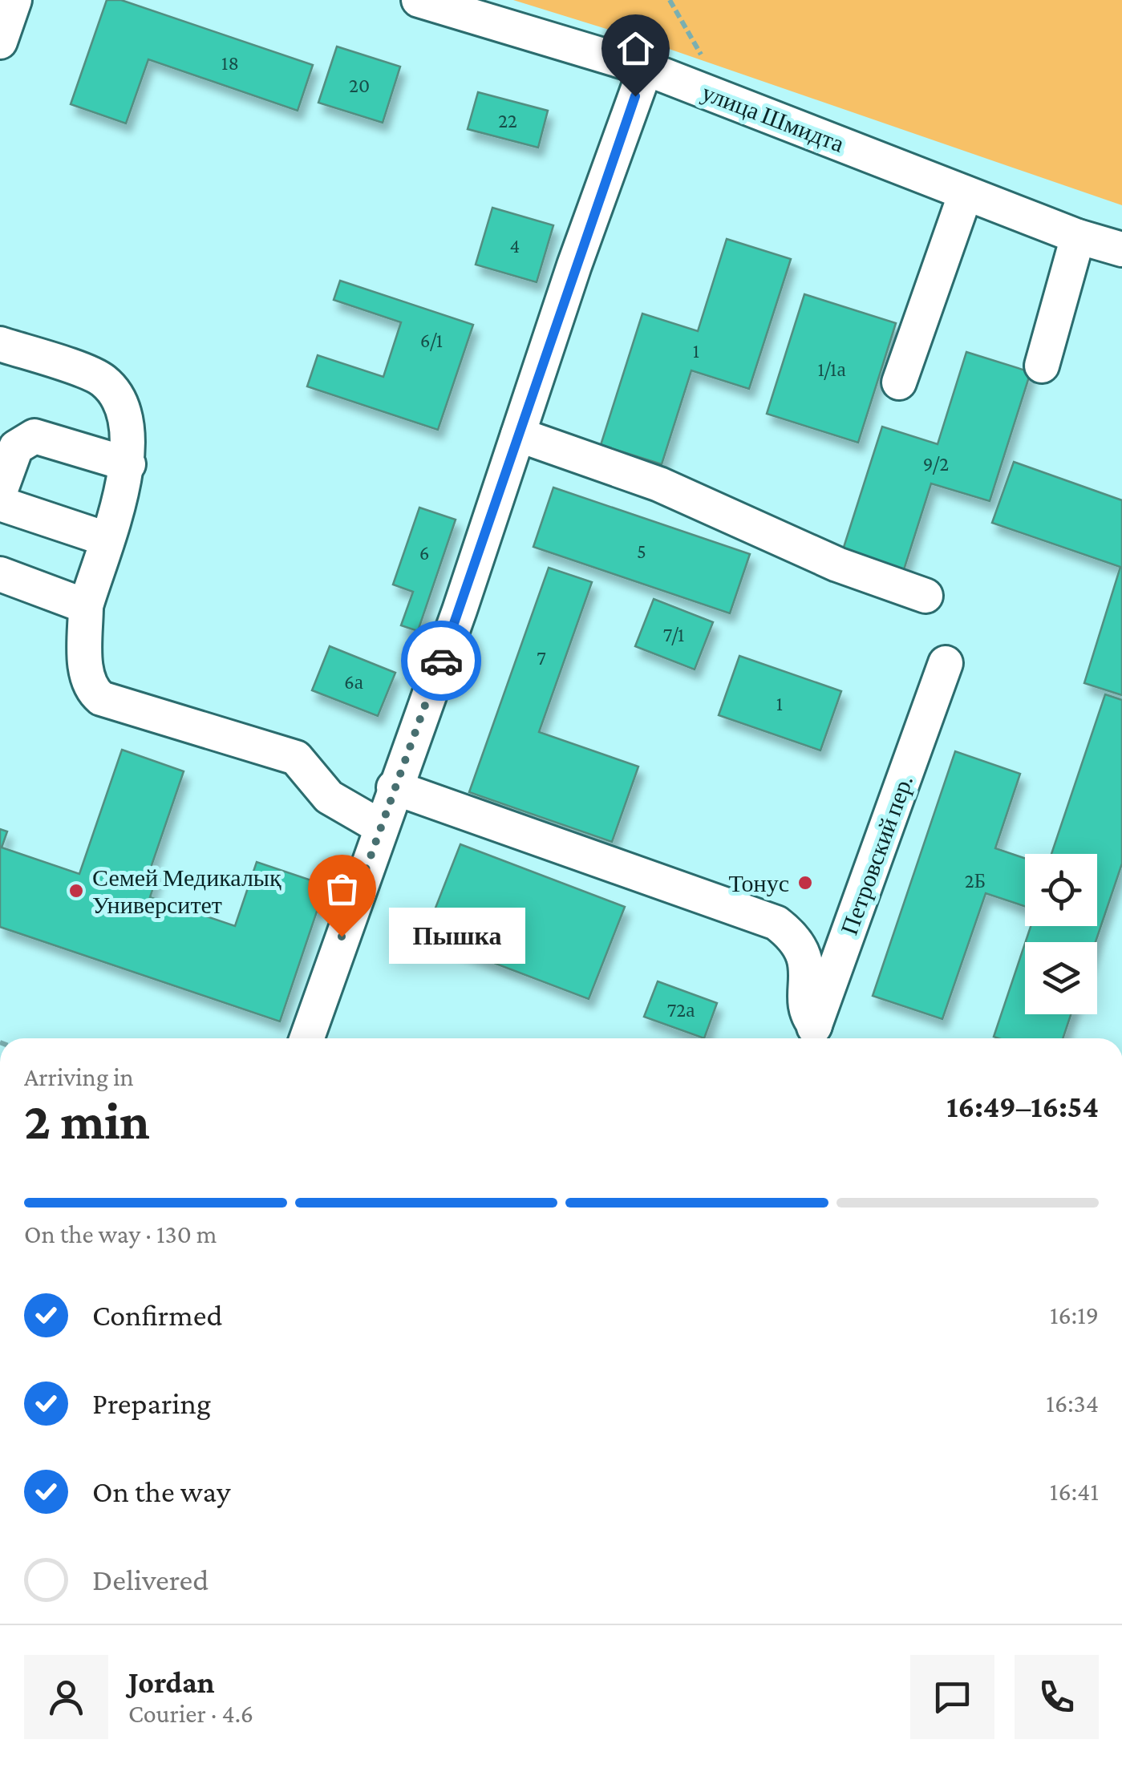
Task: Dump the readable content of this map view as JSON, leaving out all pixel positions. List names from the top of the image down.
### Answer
{
  "streets": {
    "street": ["улица Шмидта", "Петровский пер."]
  },
  "places": ["Тонус", "Семей Медикалық Университет", "Пышка"],
  "house_numbers": [
    "18",
    "20",
    "22",
    "4",
    "6/1",
    "1",
    "1/1а",
    "9/2",
    "5",
    "6",
    "7/1",
    "7",
    "6а",
    "1",
    "2Б",
    "72а"
  ],
  "page": {
    "bubble": "Пышка",
    "heading": ["2 min", "Arriving in", "16:49–16:54"],
    "panel": ["Jordan", "Courier · 4.6"],
    "bar": "On the way · 130 m",
    "list": [
      ["Confirmed", "16:19"],
      ["Preparing", "16:34"],
      ["On the way", "16:41"],
      "Delivered"
    ]
  }
}
